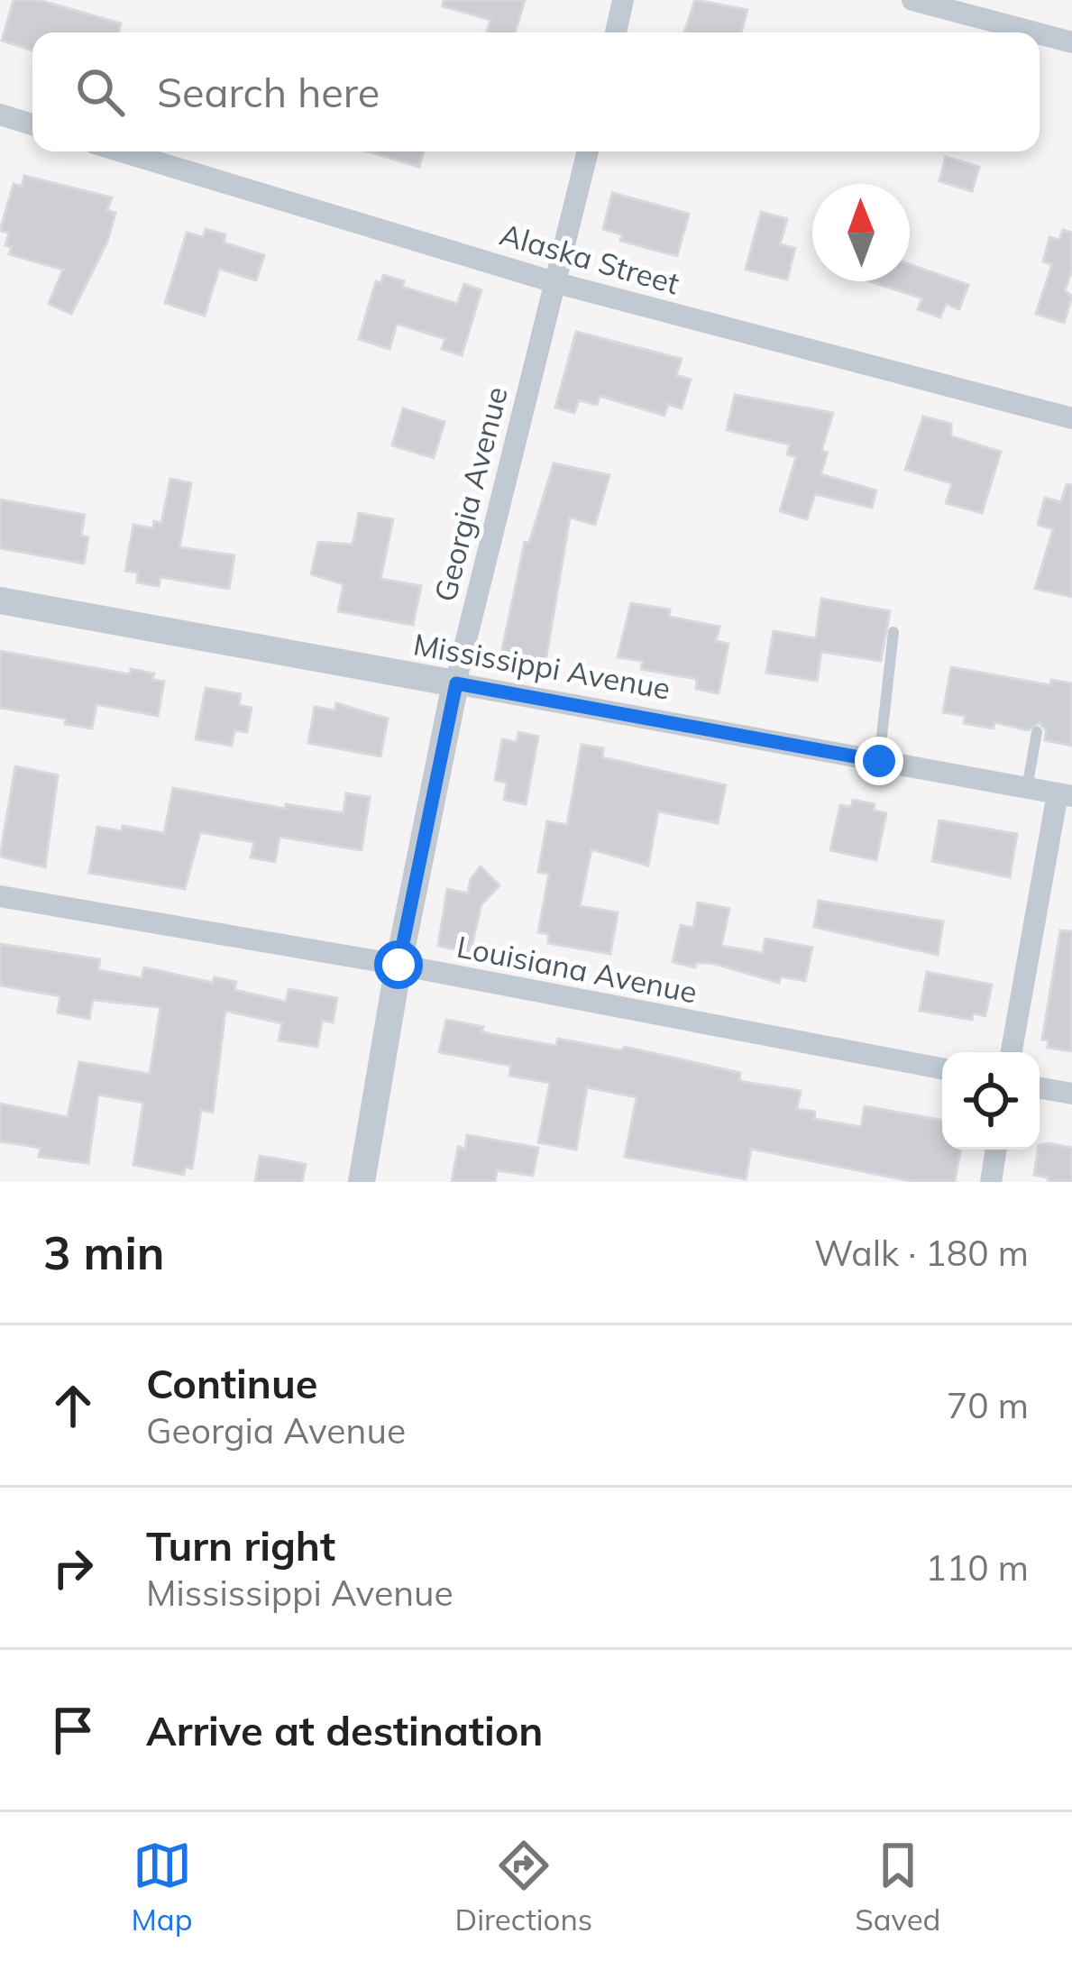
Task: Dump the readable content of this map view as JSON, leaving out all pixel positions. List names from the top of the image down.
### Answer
{
  "streets": {
    "street": [
      "Alaska Street",
      "Georgia Avenue",
      "Mississippi Avenue",
      "Louisiana Avenue"
    ]
  },
  "crossings": [
    ["Alaska Street", "Georgia Avenue"],
    ["Georgia Avenue", "Mississippi Avenue"],
    ["Georgia Avenue", "Louisiana Avenue"]
  ],
  "north": "top",
  "page": {
    "search": "Search here",
    "heading": ["3 min", "Walk · 180 m"],
    "list": [
      ["Continue", "Georgia Avenue", "70 m"],
      ["Turn right", "Mississippi Avenue", "110 m"],
      "Arrive at destination"
    ],
    "nav": ["Map", "Directions", "Saved"]
  }
}
